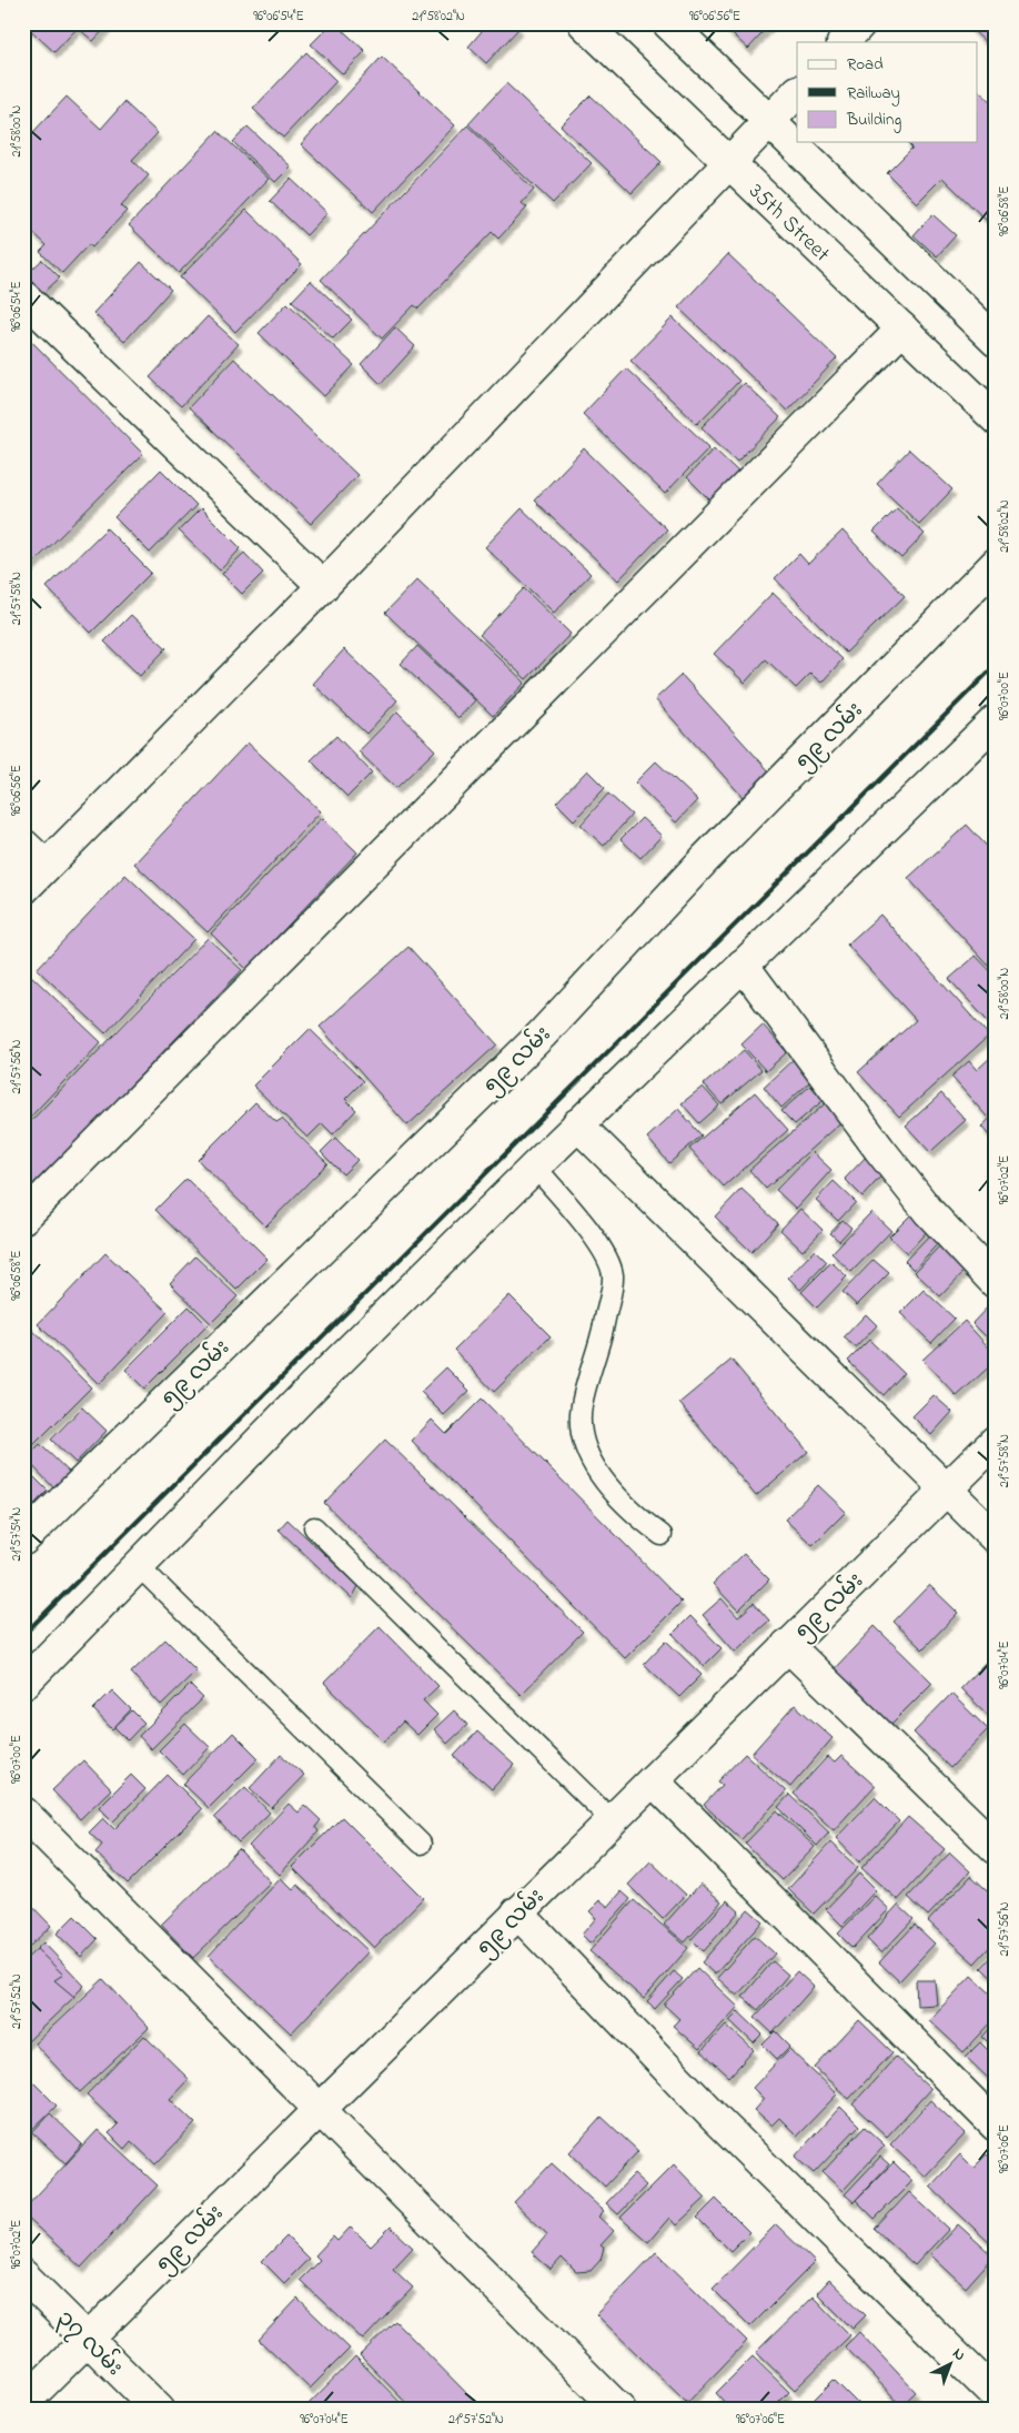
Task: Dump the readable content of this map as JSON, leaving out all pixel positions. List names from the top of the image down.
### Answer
{
  "streets": {
    "street": ["35th Street", "၅၉ လမ်း", "၃၇ လမ်း"]
  },
  "crossings": [
    ["၅၉ လမ်း", "၃၇ လမ်း"]
  ],
  "legend": ["Road", "Railway", "Building"],
  "north": "top right",
  "coordinates": [
    "96°06'54\"E",
    "21°58'02\"N",
    "96°06'56\"E",
    "21°58'00\"N",
    "96°06'58\"E",
    "21°57'58\"N",
    "96°07'00\"E",
    "21°57'56\"N",
    "96°07'02\"E",
    "21°57'54\"N",
    "96°07'04\"E",
    "21°57'52\"N",
    "96°07'06\"E"
  ]
}
